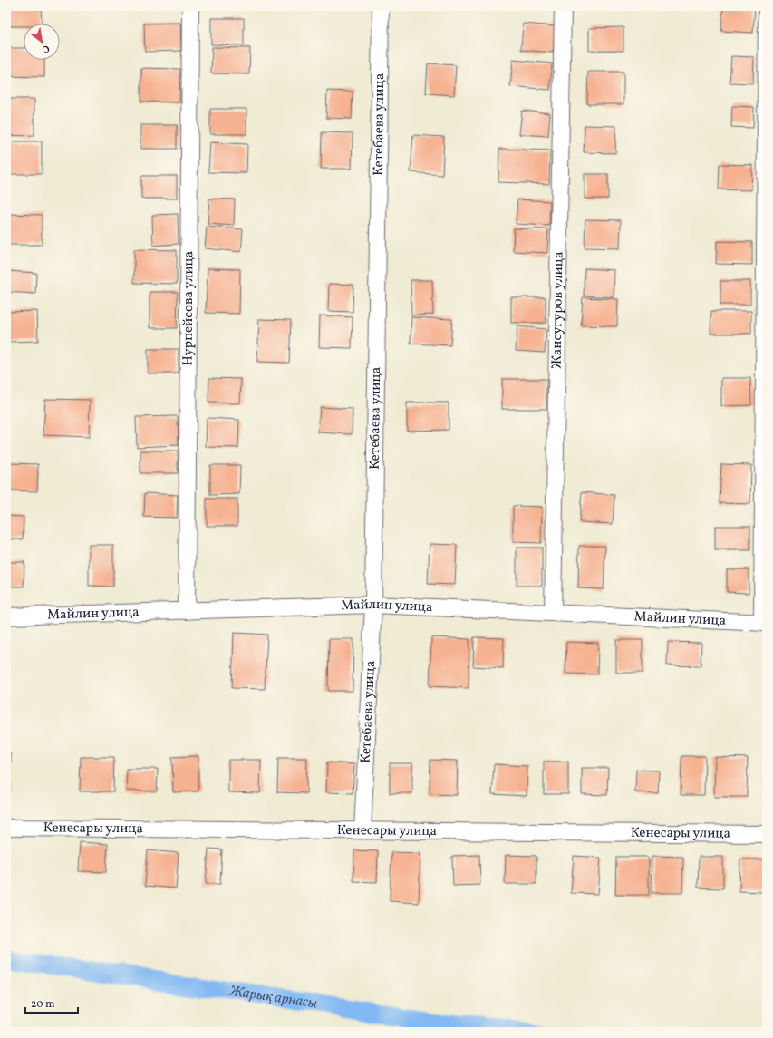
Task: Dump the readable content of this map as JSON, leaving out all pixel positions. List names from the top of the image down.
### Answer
{
  "streets": {
    "street": [
      "Кетебаева улица",
      "Нурпейсова улица",
      "Жансугуров улица",
      "Майлин улица",
      "Кенесары улица"
    ]
  },
  "crossings": [
    ["Кетебаева улица", "Майлин улица"],
    ["Кетебаева улица", "Кенесары улица"],
    ["Нурпейсова улица", "Майлин улица"],
    ["Жансугуров улица", "Майлин улица"]
  ],
  "water": ["Жарық арнасы"],
  "scale_bar": "20 m",
  "north": "bottom right"
}
